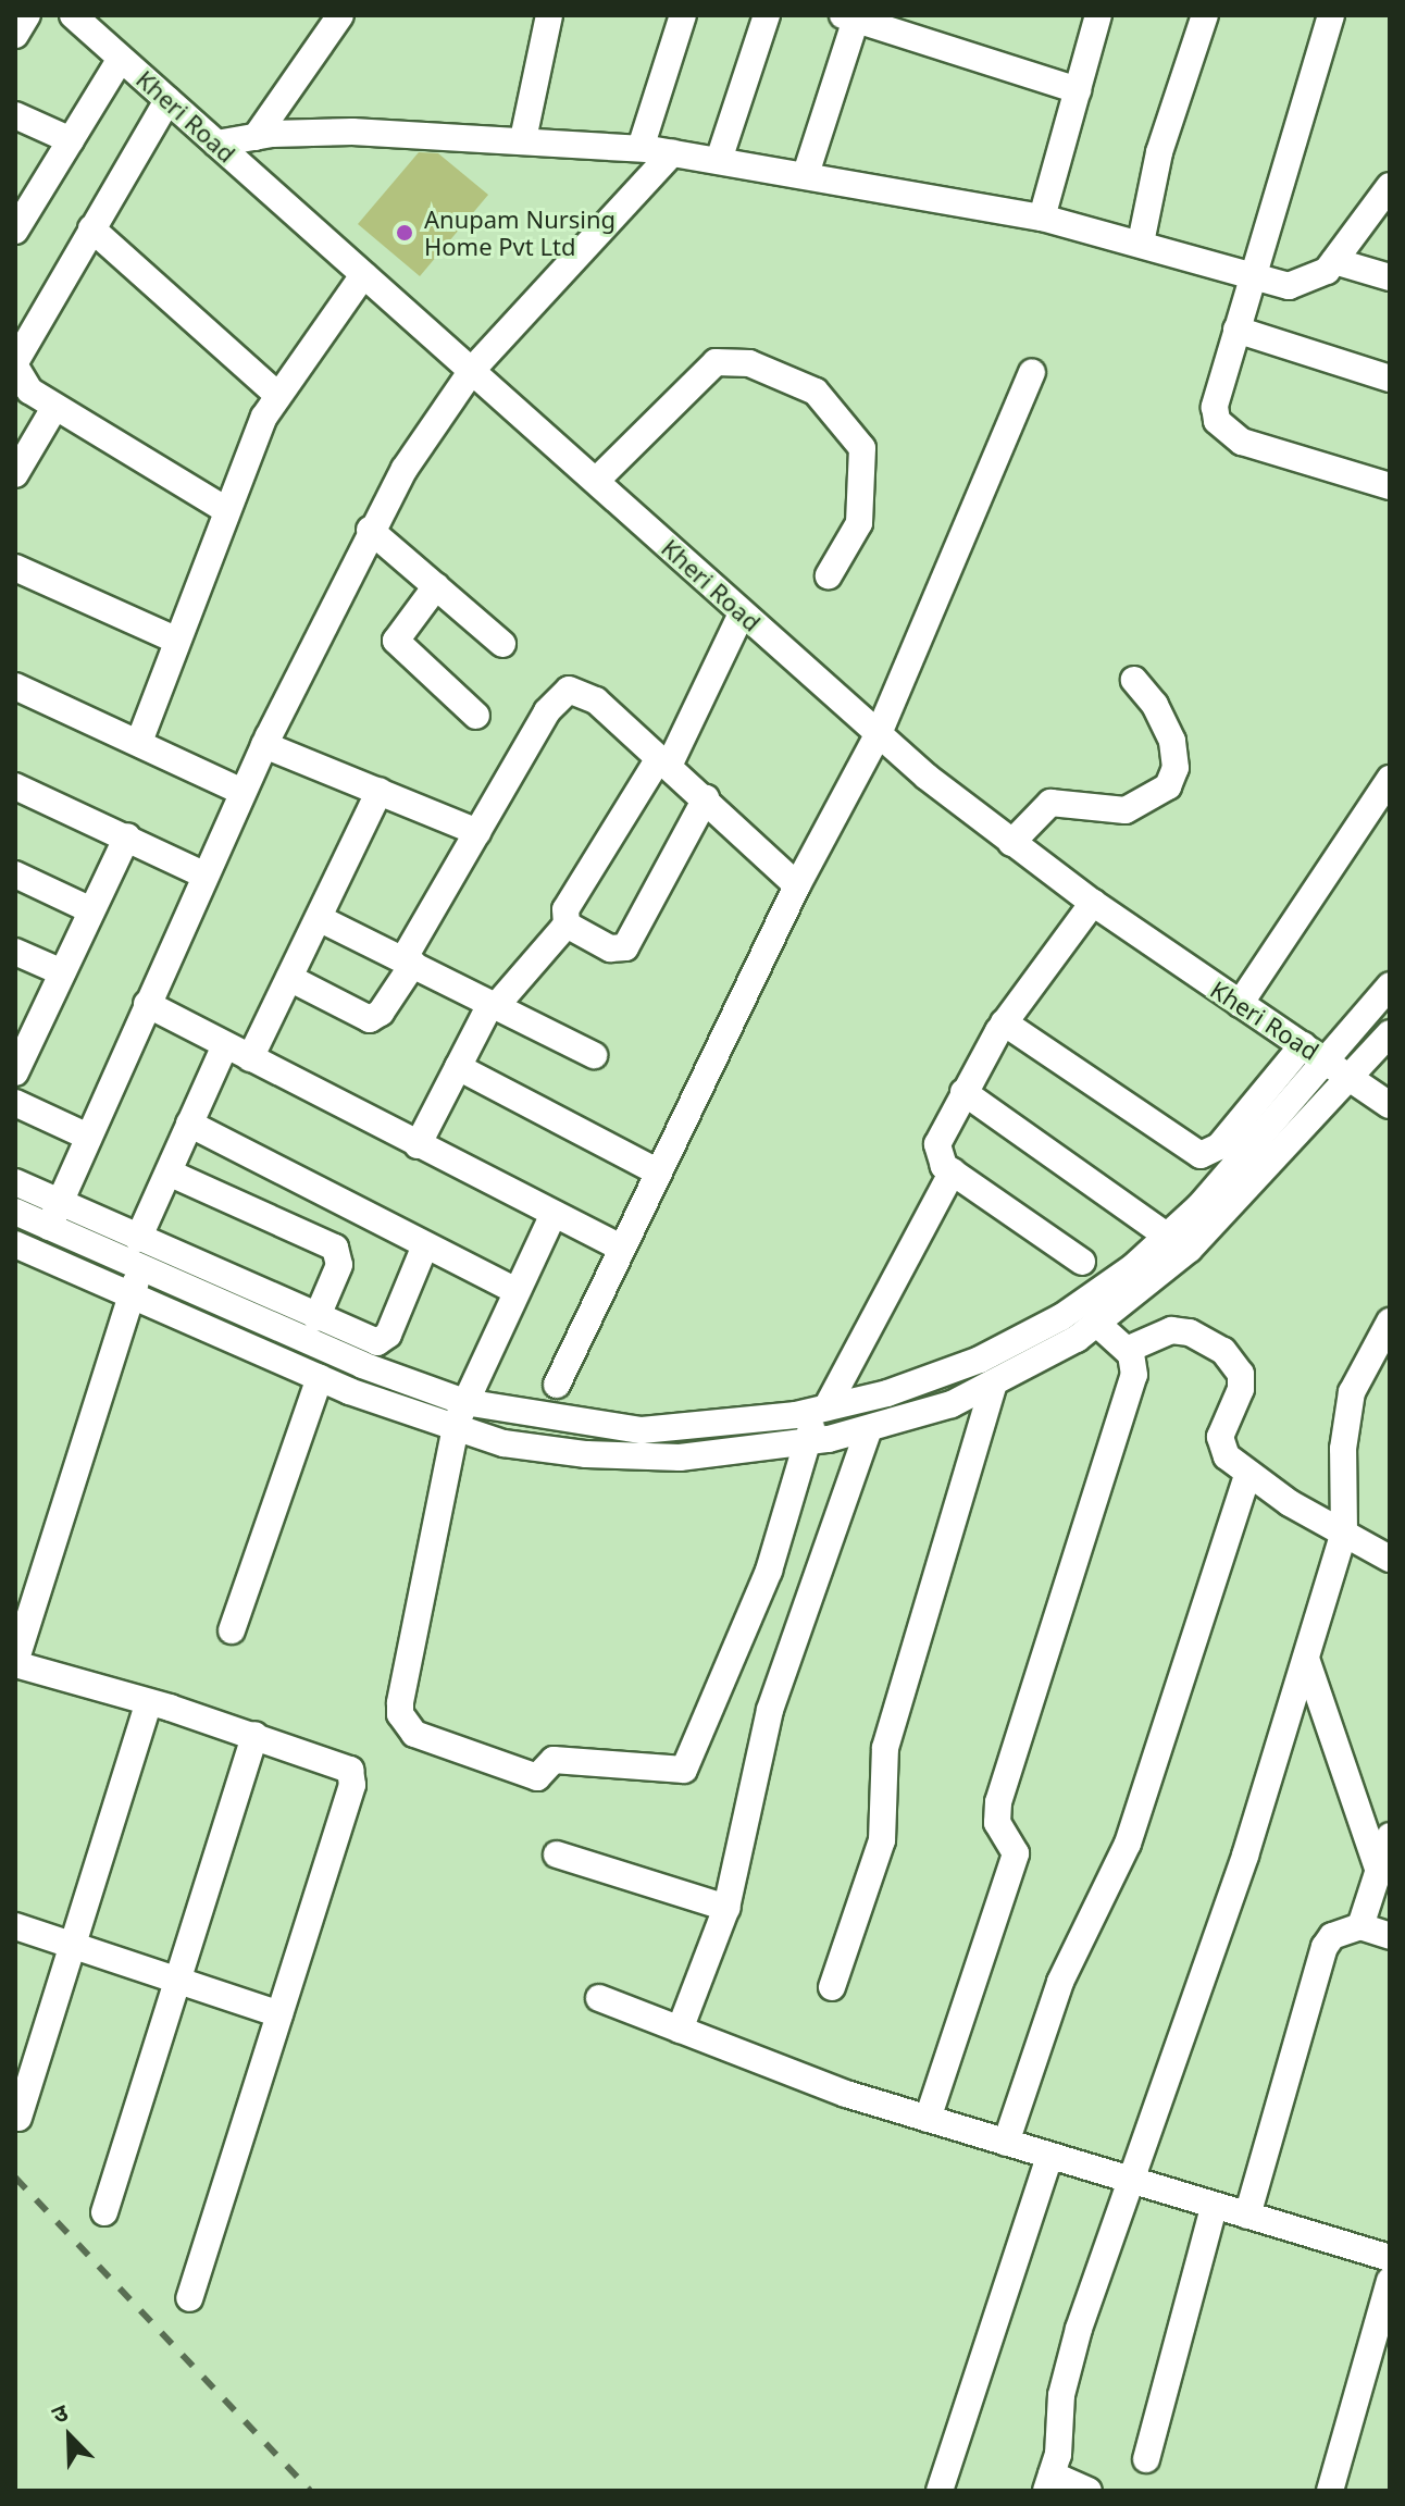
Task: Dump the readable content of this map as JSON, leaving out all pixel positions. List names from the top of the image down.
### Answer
{
  "streets": {
    "street": ["Kheri Road"]
  },
  "places": ["Anupam Nursing Home Pvt Ltd"],
  "north": "top left"
}
